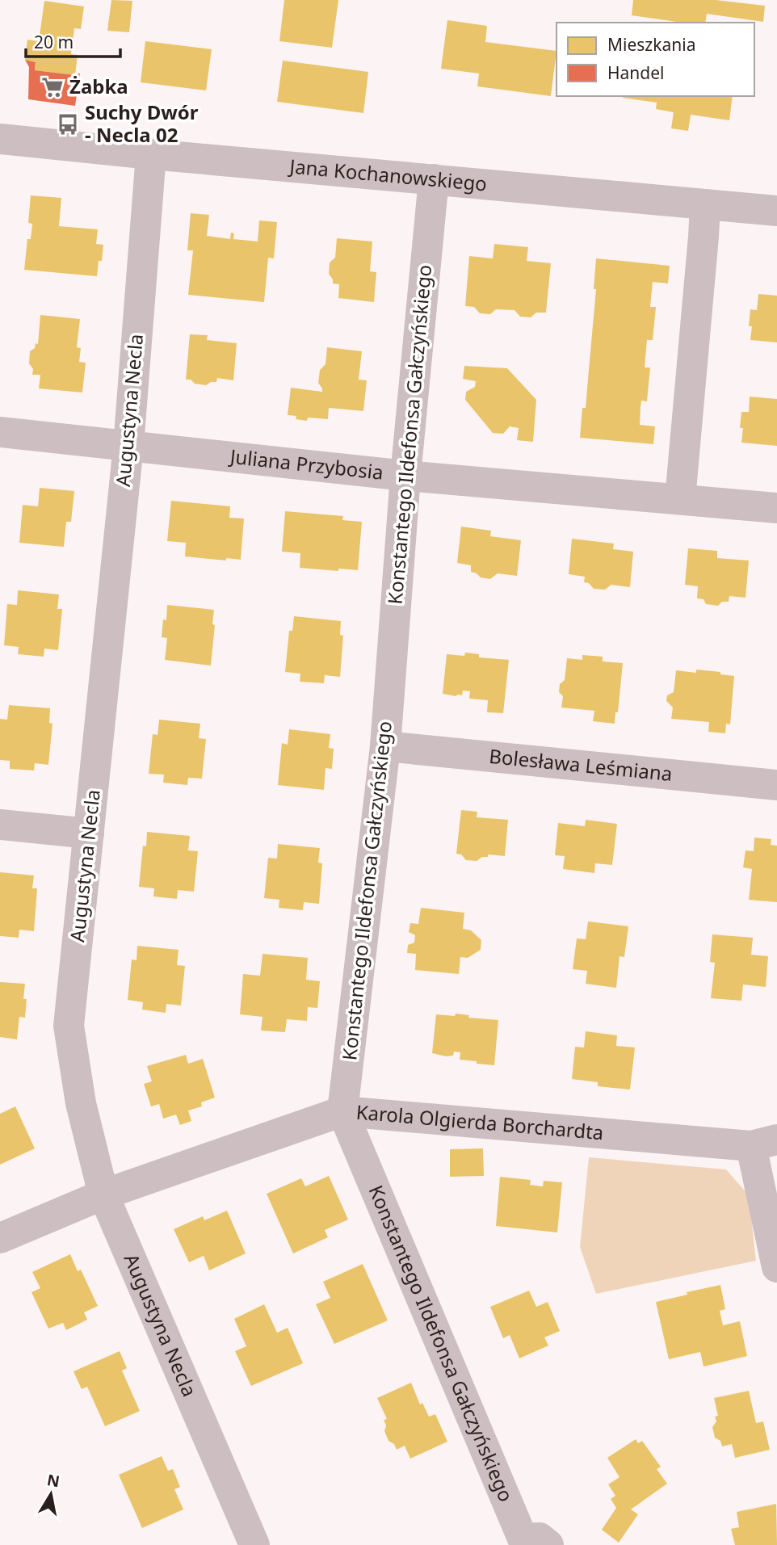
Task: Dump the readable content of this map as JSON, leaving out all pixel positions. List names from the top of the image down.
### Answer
{
  "streets": {
    "street": [
      "Jana Kochanowskiego",
      "Augustyna Necla",
      "Konstantego Ildefonsa Gałczyńskiego",
      "Juliana Przybosia",
      "Bolesława Leśmiana",
      "Karola Olgierda Borchardta"
    ]
  },
  "crossings": [
    ["Jana Kochanowskiego", "Augustyna Necla"],
    ["Jana Kochanowskiego", "Konstantego Ildefonsa Gałczyńskiego"],
    ["Augustyna Necla", "Juliana Przybosia"],
    ["Augustyna Necla", "Karola Olgierda Borchardta"],
    ["Konstantego Ildefonsa Gałczyńskiego", "Juliana Przybosia"],
    ["Konstantego Ildefonsa Gałczyńskiego", "Bolesława Leśmiana"],
    ["Konstantego Ildefonsa Gałczyńskiego", "Karola Olgierda Borchardta"]
  ],
  "places": {
    "supermarket": ["Żabka"],
    "bus stop": ["Suchy Dwór - Necla 02"]
  },
  "legend": ["Mieszkania", "Handel"],
  "scale_bar": "20 m",
  "north": "top"
}
